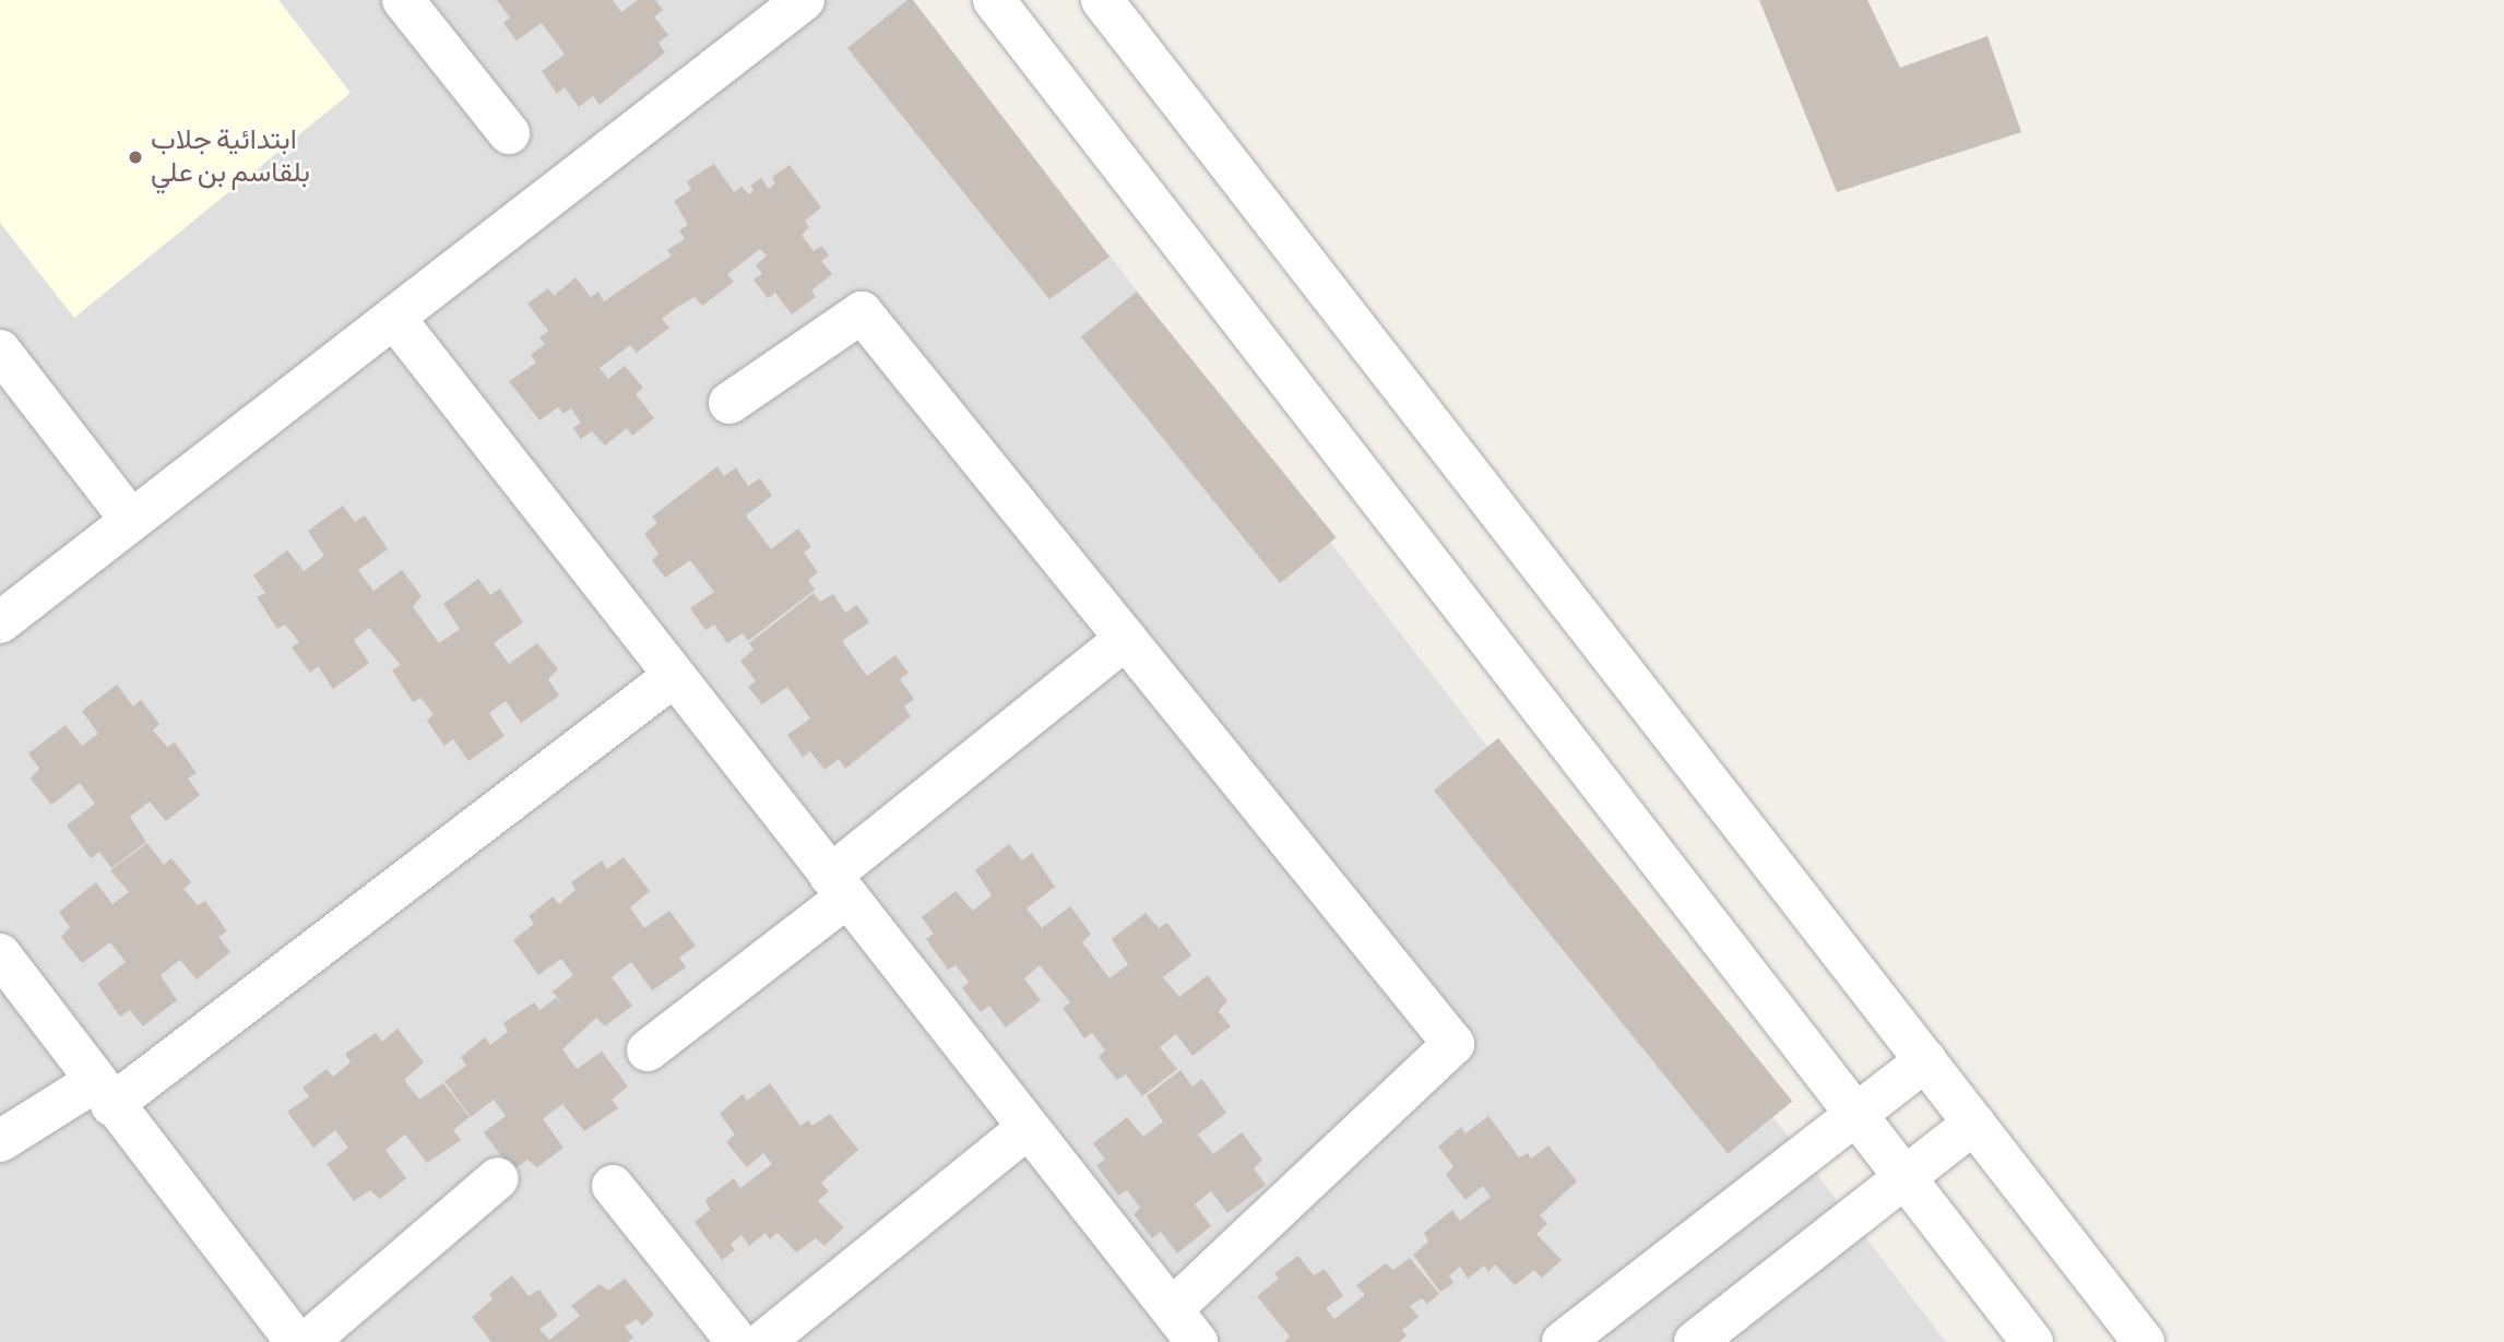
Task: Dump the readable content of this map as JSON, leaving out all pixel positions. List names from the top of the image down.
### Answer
{
  "places": ["ابتدائية جلاب بلقاسم بن علي"]
}
